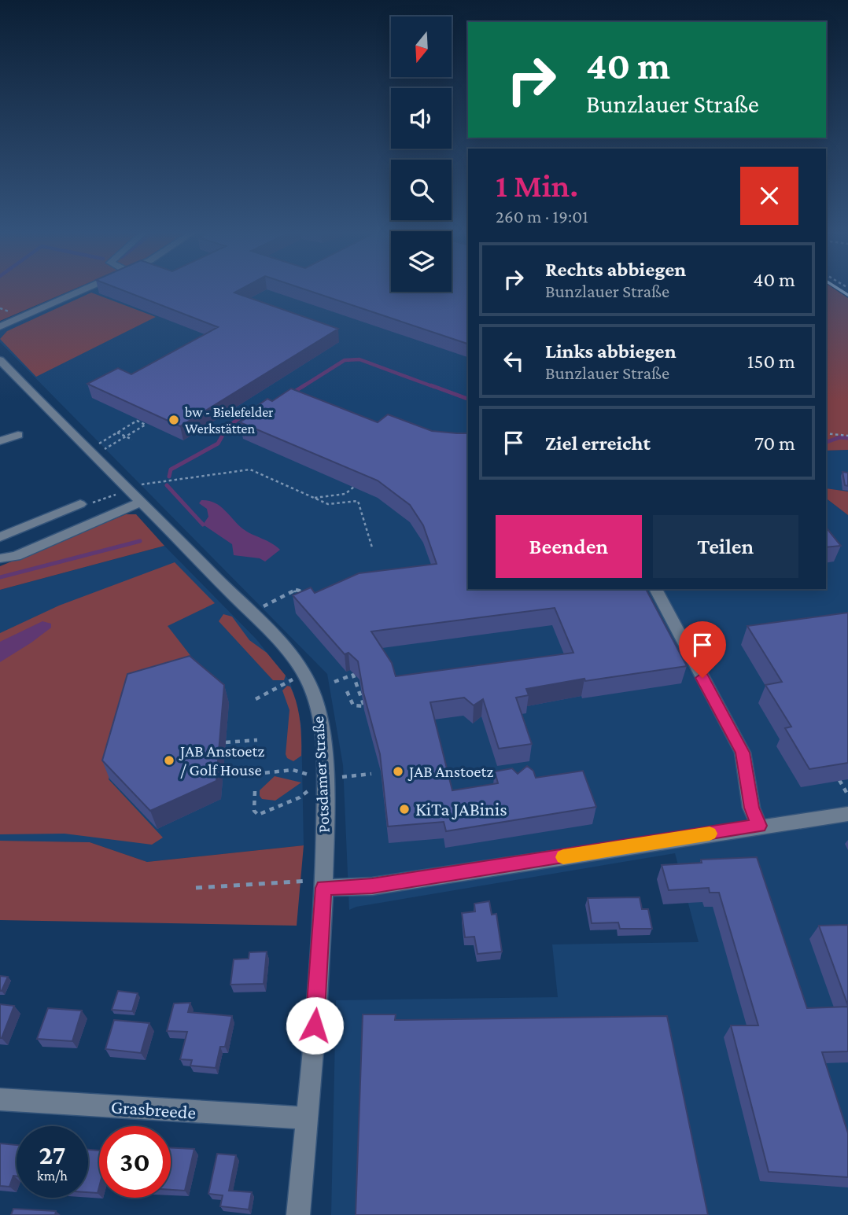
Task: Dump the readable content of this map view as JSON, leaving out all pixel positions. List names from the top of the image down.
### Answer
{
  "streets": {
    "street": ["Potsdamer Straße", "Grasbreede"]
  },
  "crossings": [
    ["Potsdamer Straße", "Grasbreede"]
  ],
  "places": [
    "bw - Bielefelder Werkstätten",
    "JAB Anstoetz / Golf House",
    "JAB Anstoetz",
    "KiTa JABinis"
  ],
  "north": "bottom",
  "page": {
    "turn": ["40 m", "Bunzlauer Straße"],
    "heading": ["1 Min.", "260 m · 19:01"],
    "list": [
      {
        "name": "Rechts abbiegen",
        "note": "Bunzlauer Straße",
        "value": "40 m"
      },
      {
        "name": "Links abbiegen",
        "note": "Bunzlauer Straße",
        "value": "150 m"
      },
      {
        "name": "Ziel erreicht",
        "value": "70 m"
      }
    ],
    "buttons": ["Beenden", "Teilen"],
    "speed": "27 km/h",
    "limit": "30"
  }
}
